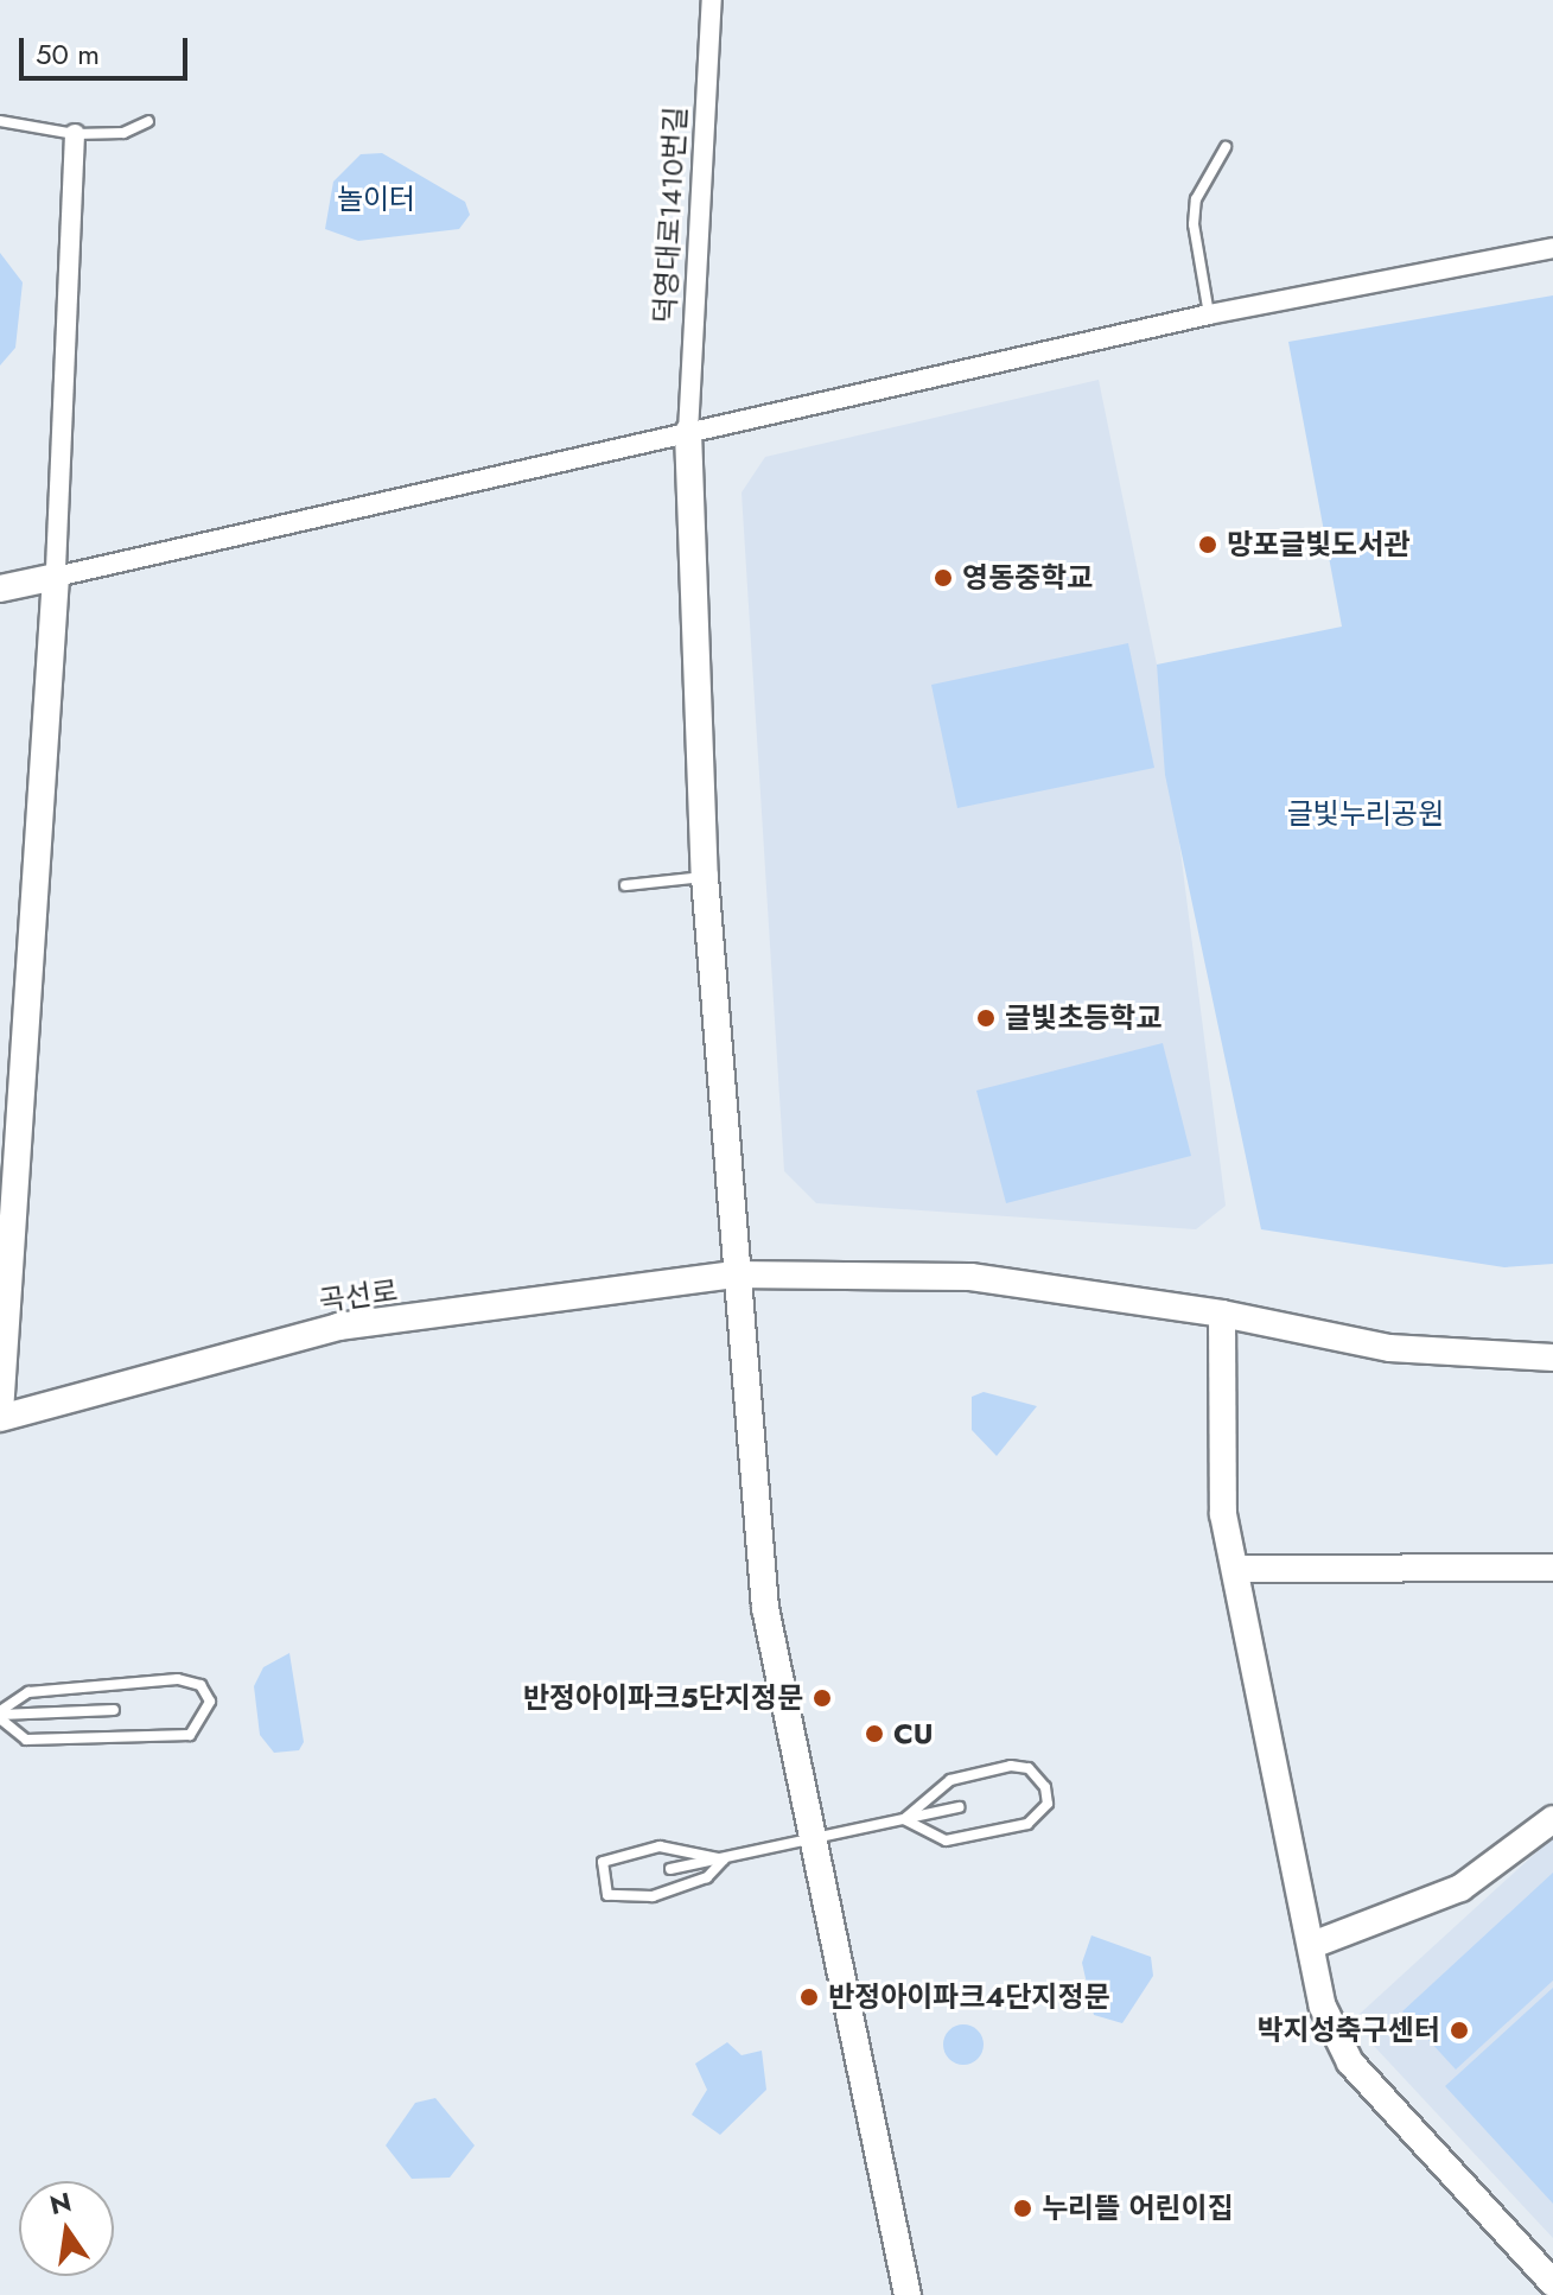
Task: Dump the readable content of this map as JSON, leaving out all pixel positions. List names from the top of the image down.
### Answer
{
  "streets": {
    "street": ["덕영대로1410번길", "곡선로"]
  },
  "parks": ["놀이터", "글빛누리공원"],
  "places": [
    "망포글빛도서관",
    "영동중학교",
    "글빛초등학교",
    "반정아이파크5단지정문",
    "CU",
    "반정아이파크4단지정문",
    "박지성축구센터",
    "누리뜰 어린이집"
  ],
  "scale_bar": "50 m",
  "north": "top"
}
